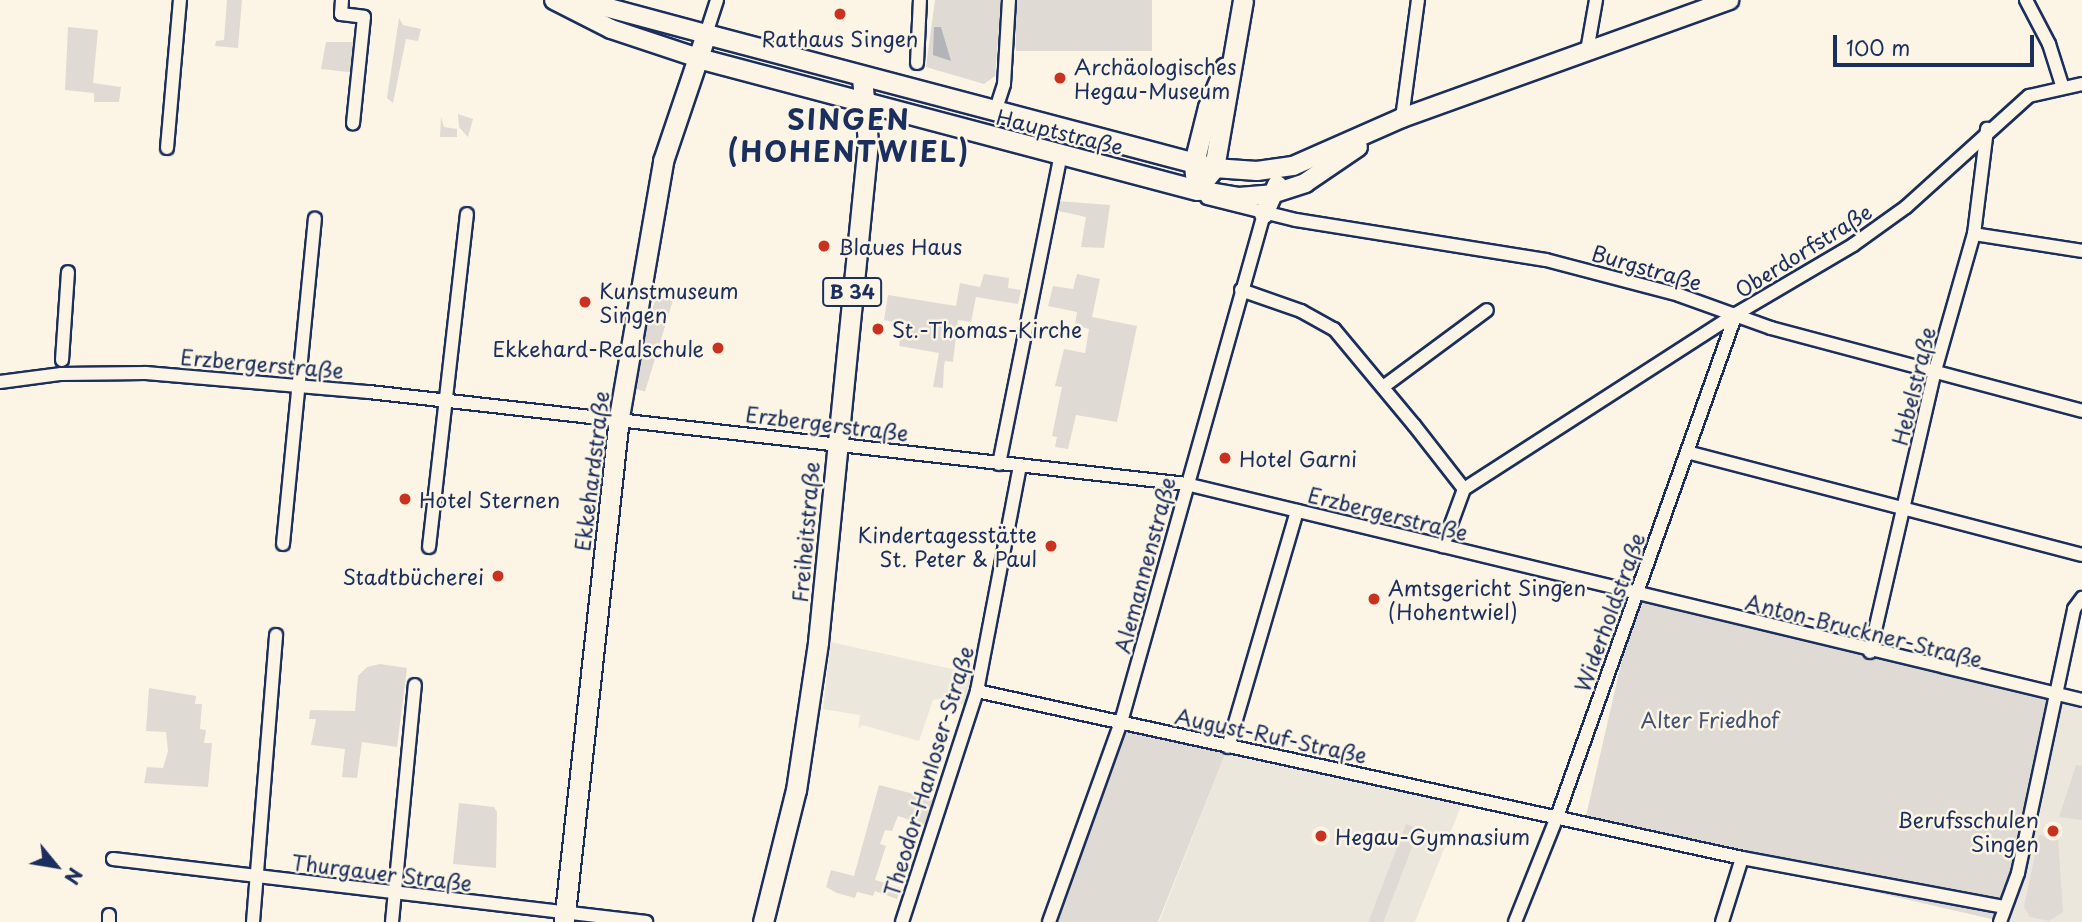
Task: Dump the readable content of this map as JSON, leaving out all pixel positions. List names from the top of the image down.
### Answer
{
  "streets": {
    "main road": [
      "Hauptstraße",
      "B 34",
      "Ekkehardstraße",
      "Freiheitstraße"
    ],
    "street": [
      "Oberdorfstraße",
      "Burgstraße",
      "Erzbergerstraße",
      "Hebelstraße",
      "Alemannenstraße",
      "Widerholdstraße",
      "Anton-Bruckner-Straße",
      "August-Ruf-Straße",
      "Theodor-Hanloser-Straße",
      "Thurgauer Straße"
    ]
  },
  "crossings": [
    ["Hauptstraße", "Burgstraße"],
    ["Hauptstraße", "Ekkehardstraße"],
    ["Hauptstraße", "Freiheitstraße"],
    ["Oberdorfstraße", "Burgstraße"],
    ["Oberdorfstraße", "Hebelstraße"],
    ["Oberdorfstraße", "Widerholdstraße"],
    ["Burgstraße", "Hebelstraße"],
    ["Burgstraße", "Alemannenstraße"],
    ["Burgstraße", "Widerholdstraße"],
    ["Erzbergerstraße", "Ekkehardstraße"],
    ["Erzbergerstraße", "Freiheitstraße"],
    ["Erzbergerstraße", "Alemannenstraße"],
    ["Erzbergerstraße", "Widerholdstraße"],
    ["Erzbergerstraße", "Anton-Bruckner-Straße"],
    ["Erzbergerstraße", "Theodor-Hanloser-Straße"],
    ["Hebelstraße", "Anton-Bruckner-Straße"],
    ["Ekkehardstraße", "Thurgauer Straße"],
    ["Alemannenstraße", "August-Ruf-Straße"],
    ["Widerholdstraße", "Anton-Bruckner-Straße"],
    ["Widerholdstraße", "August-Ruf-Straße"],
    ["August-Ruf-Straße", "Theodor-Hanloser-Straße"]
  ],
  "districts": ["SINGEN (HOHENTWIEL)"],
  "parks": ["Alter Friedhof"],
  "places": [
    "Rathaus Singen",
    "Archäologisches Hegau-Museum",
    "Blaues Haus",
    "Kunstmuseum Singen",
    "St.-Thomas-Kirche",
    "Ekkehard-Realschule",
    "Hotel Garni",
    "Hotel Sternen",
    "Kindertagesstätte St. Peter & Paul",
    "Stadtbücherei",
    "Amtsgericht Singen (Hohentwiel)",
    "Berufsschulen Singen",
    "Hegau-Gymnasium"
  ],
  "scale_bar": "100 m",
  "north": "bottom right"
}
